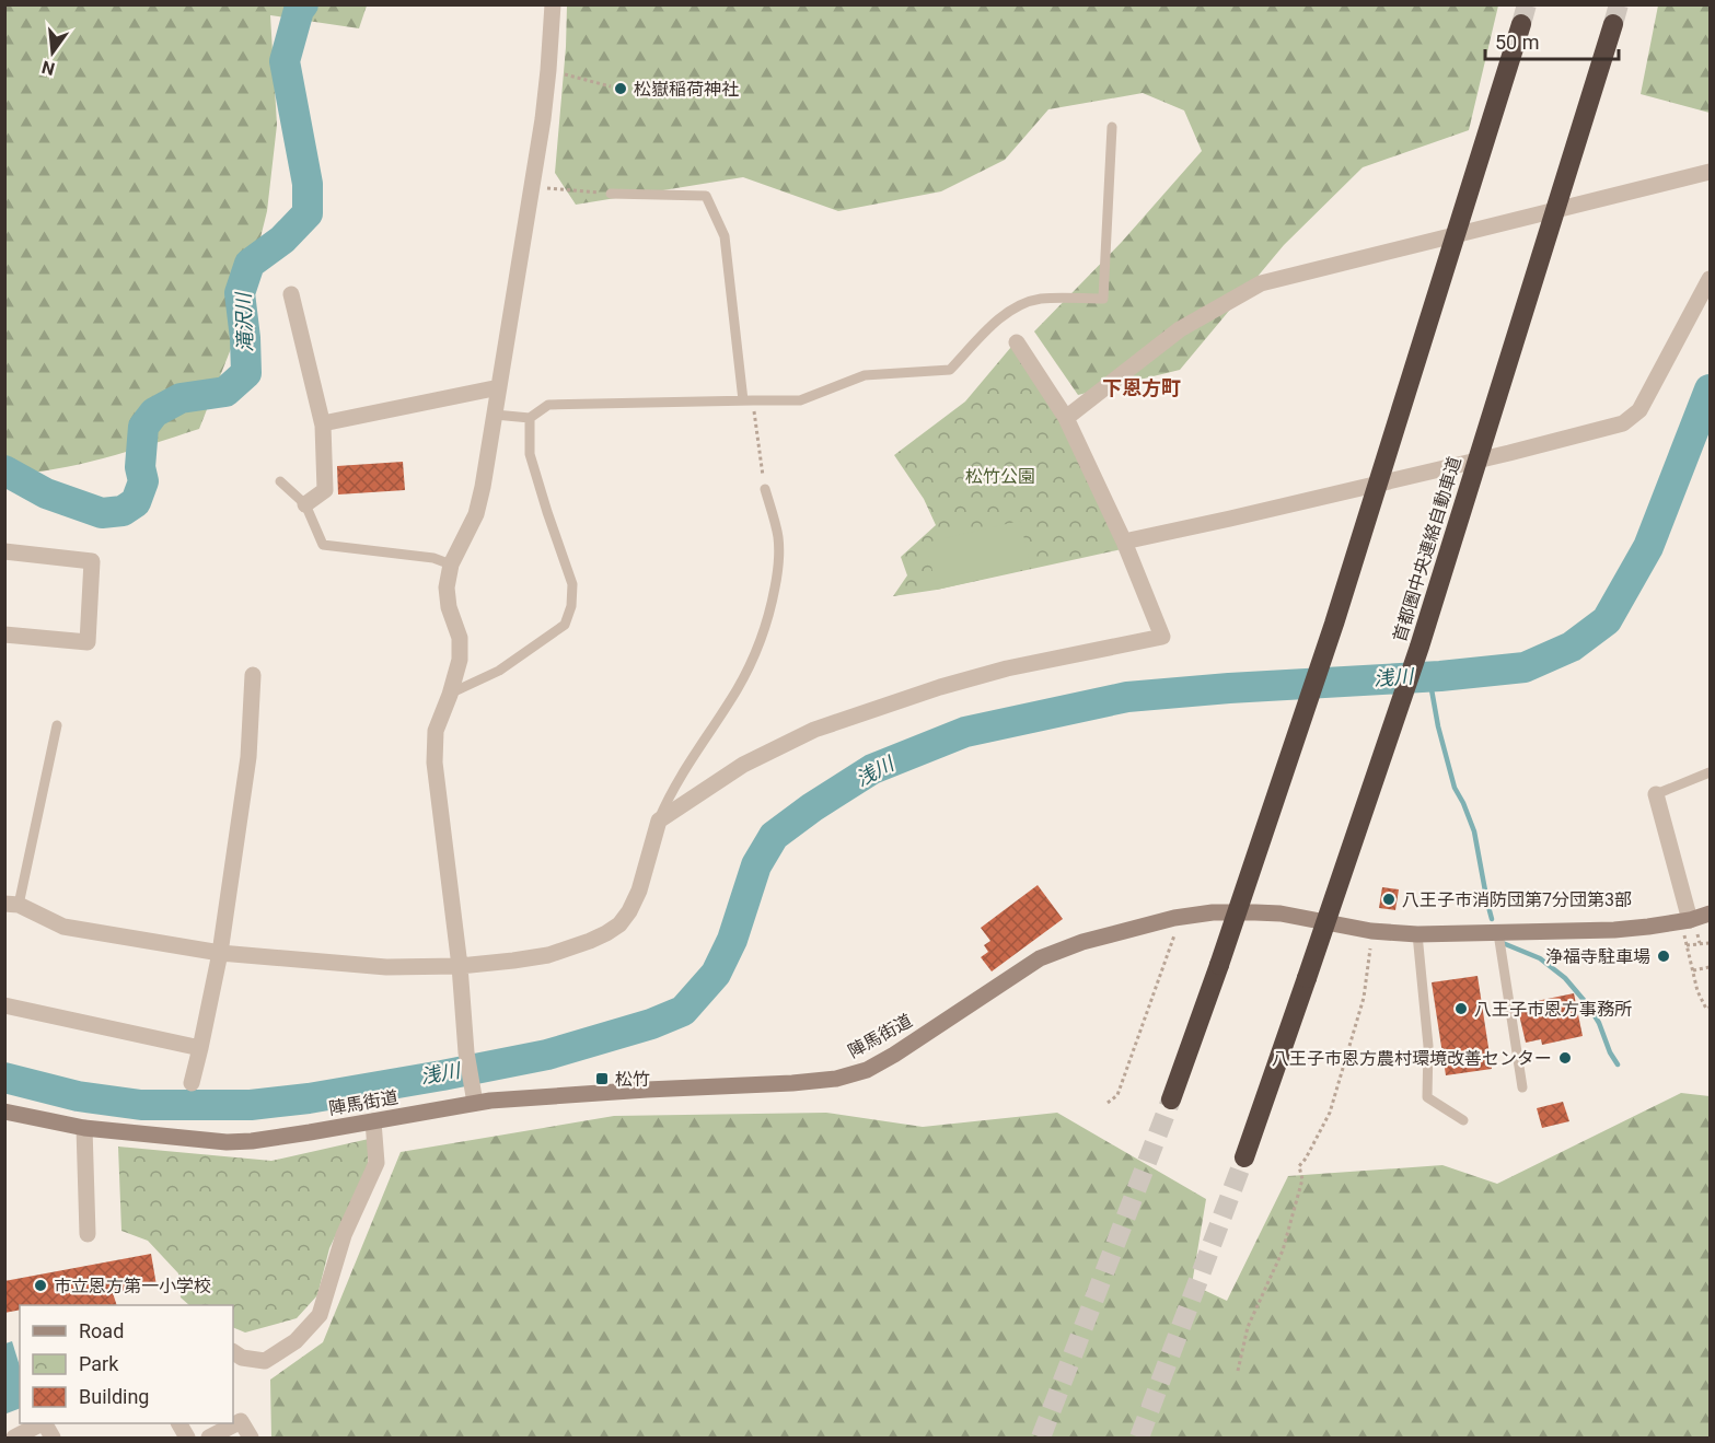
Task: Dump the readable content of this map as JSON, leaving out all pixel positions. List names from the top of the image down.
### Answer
{
  "streets": {
    "highway": ["首都圏中央連絡自動車道"],
    "main road": ["陣馬街道"]
  },
  "districts": ["下恩方町"],
  "water": ["滝沢川", "浅川"],
  "parks": ["松竹公園"],
  "places": {
    "other": [
      "松嶽稲荷神社",
      "八王子市消防団第7分団第3部",
      "浄福寺駐車場",
      "八王子市恩方事務所",
      "八王子市恩方農村環境改善センター",
      "市立恩方第一小学校"
    ],
    "transit": ["松竹"]
  },
  "legend": ["Road", "Park", "Building"],
  "scale_bar": "50 m",
  "north": "bottom"
}
